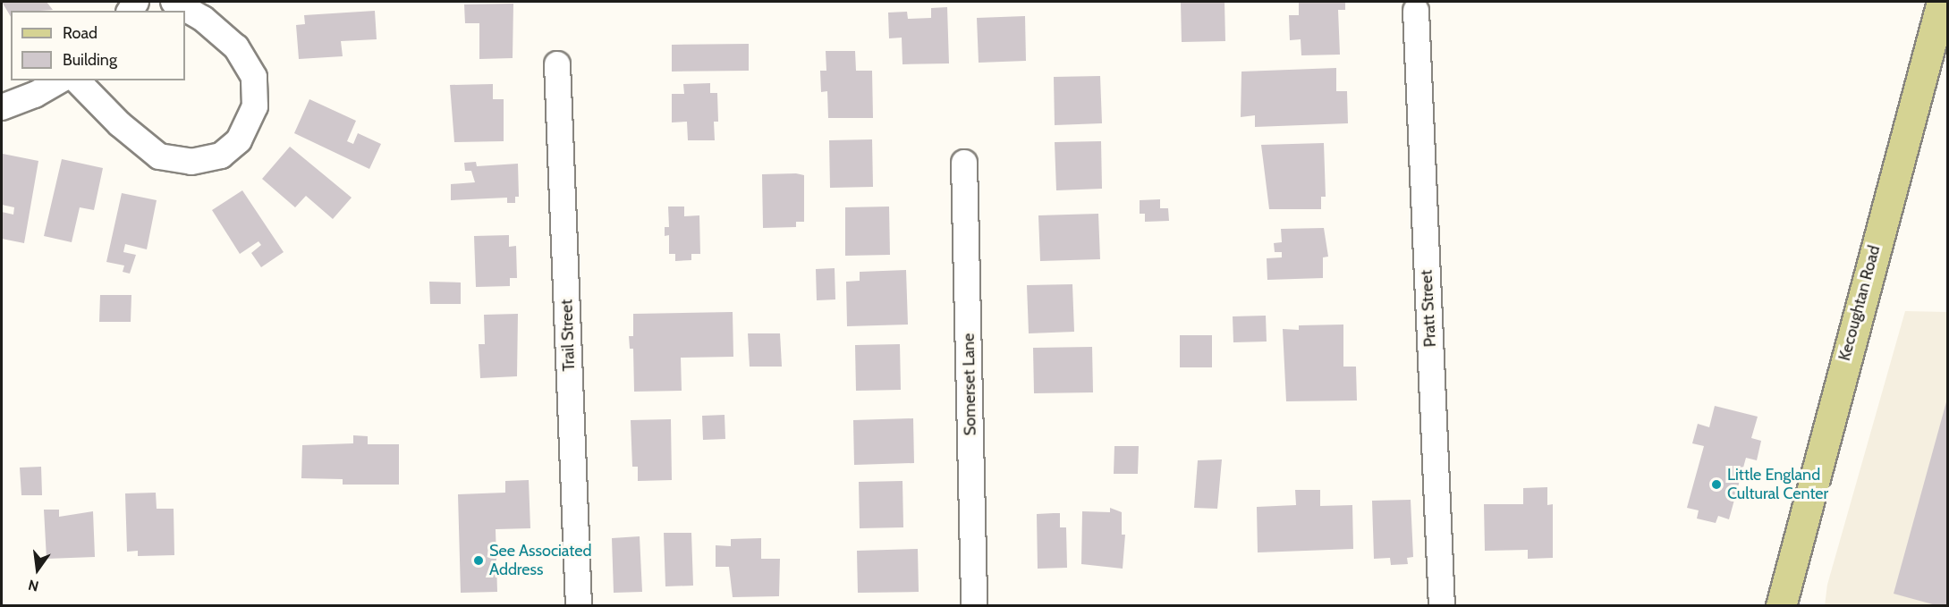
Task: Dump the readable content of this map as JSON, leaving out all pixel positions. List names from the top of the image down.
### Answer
{
  "streets": {
    "main road": ["Kecoughtan Road"],
    "street": ["Pratt Street", "Trail Street", "Somerset Lane"]
  },
  "places": ["Little England Cultural Center", "See Associated Address"],
  "legend": ["Road", "Building"],
  "north": "bottom"
}
